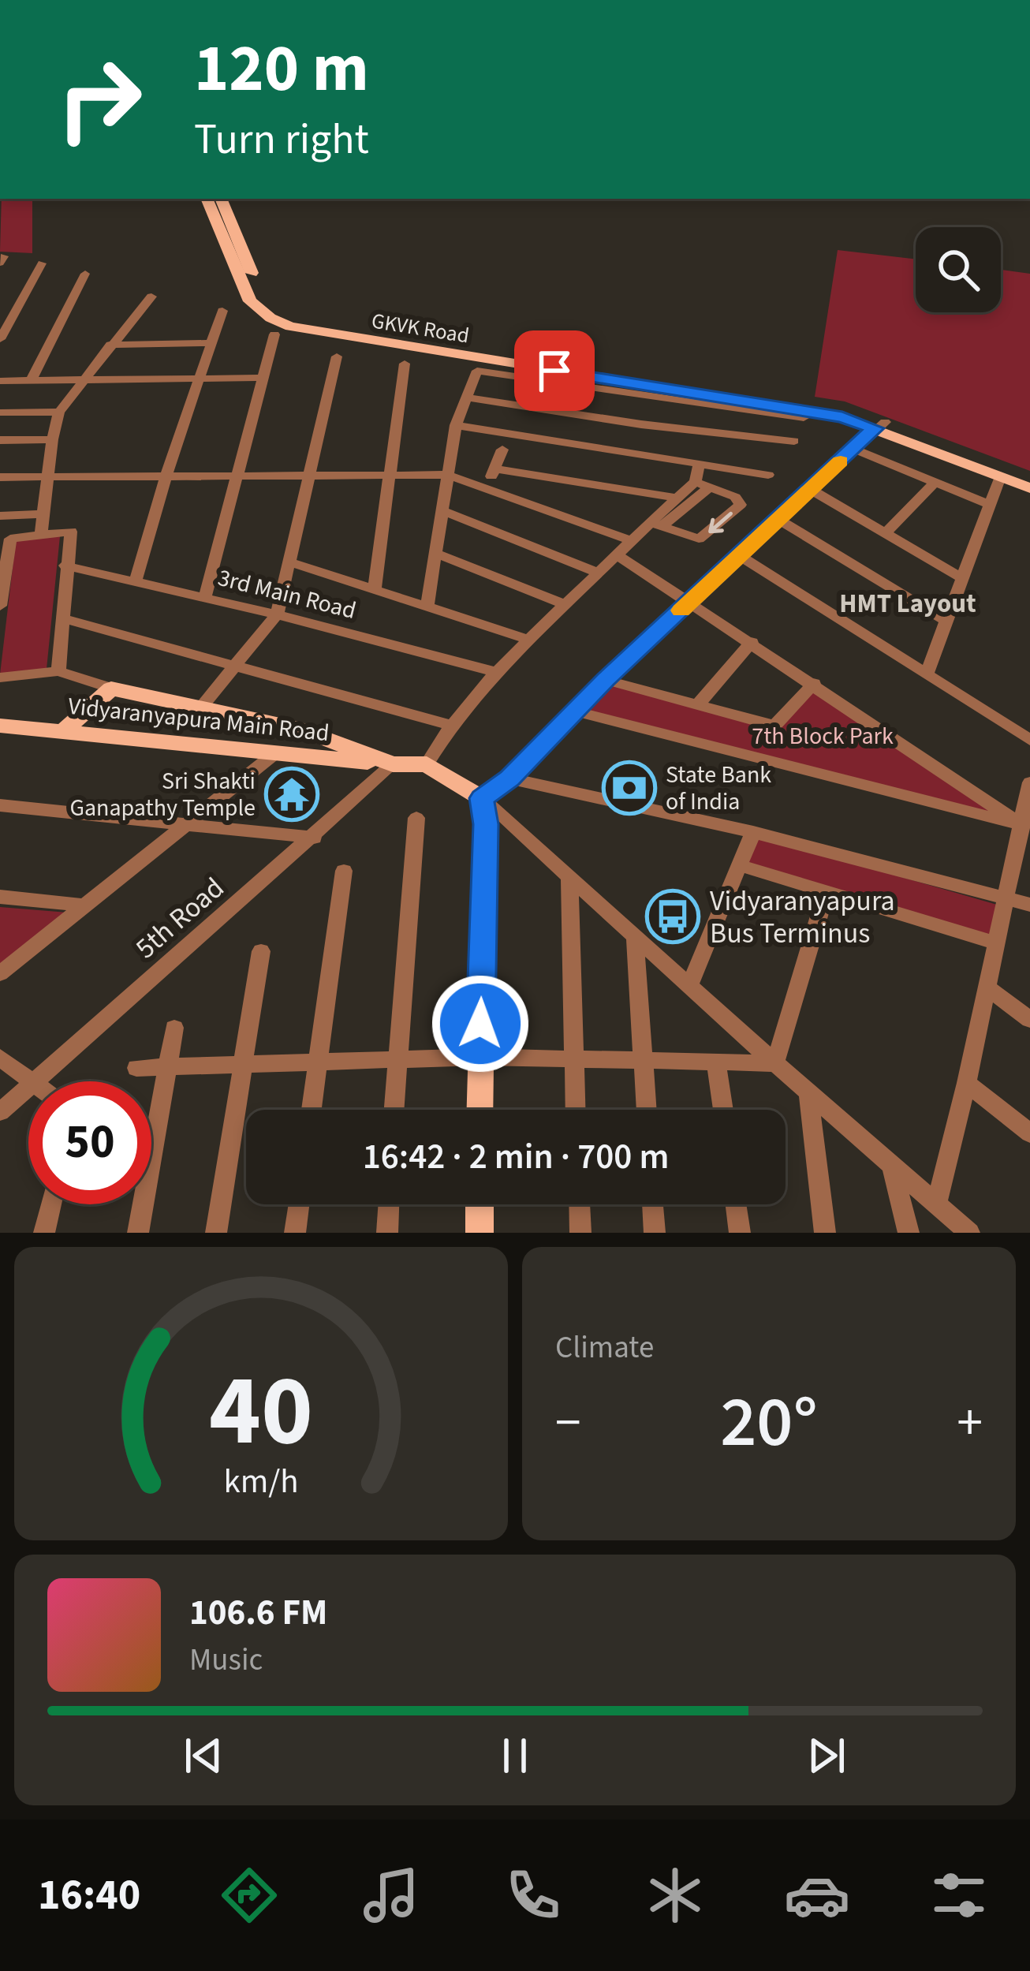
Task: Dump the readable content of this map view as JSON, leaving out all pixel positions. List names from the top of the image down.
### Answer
{
  "streets": {
    "main road": ["GKVK Road", "Vidyaranyapura Main Road"],
    "street": ["3rd Main Road", "5th Road"]
  },
  "crossings": [
    ["Vidyaranyapura Main Road", "5th Road"]
  ],
  "districts": ["HMT Layout"],
  "parks": ["7th Block Park"],
  "places": {
    "bank": ["State Bank of India"],
    "temple": ["Sri Shakti Ganapathy Temple"],
    "bus stop": ["Vidyaranyapura Bus Terminus"]
  },
  "page": {
    "turn": ["120 m", "Turn right"],
    "limit": "50",
    "trip": "16:42 · 2 min · 700 m",
    "tile": "Climate",
    "heat": ["−", "20°", "+"],
    "song": ["106.6 FM", "Music"],
    "tabs": "16:40",
    "gauge": ["40", "km/h"]
  }
}
